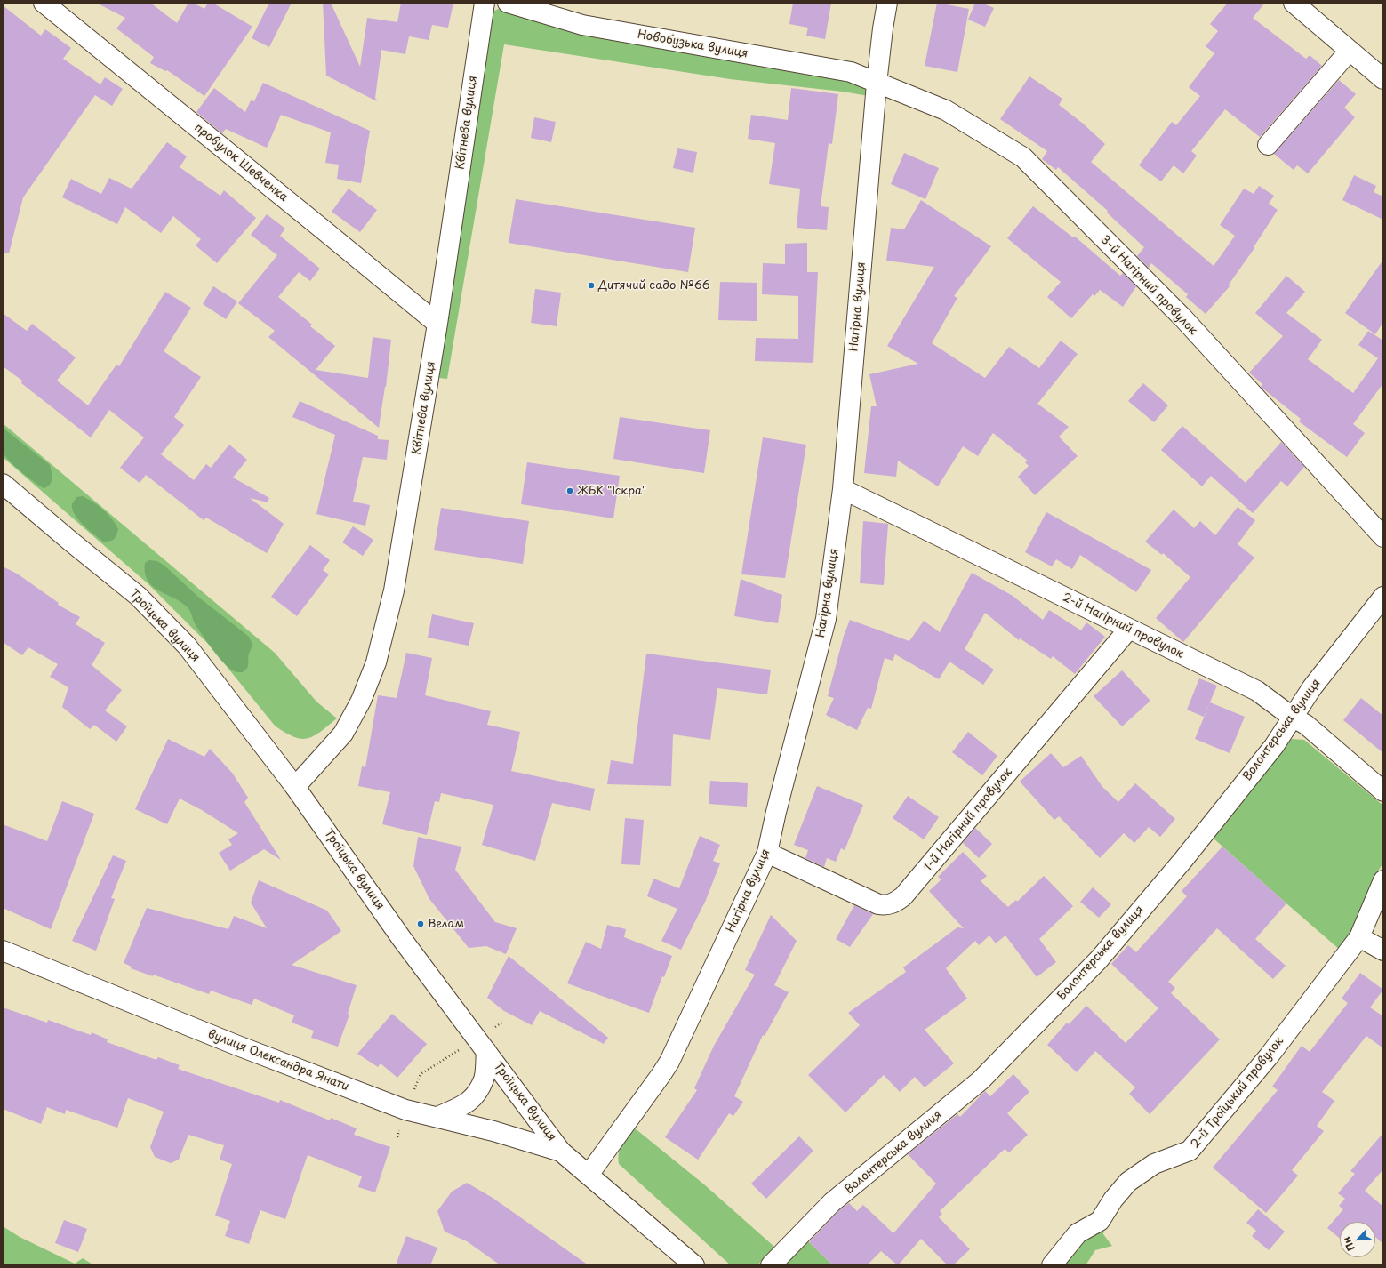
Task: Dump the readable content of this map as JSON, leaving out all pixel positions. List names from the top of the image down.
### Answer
{
  "streets": {
    "street": [
      "Новобузька вулиця",
      "Квітнева вулиця",
      "провулок Шевченка",
      "3-й Нагірний провулок",
      "Нагірна вулиця",
      "Троїцька вулиця",
      "2-й Нагірний провулок",
      "Волонтерська вулиця",
      "1-й Нагірний провулок",
      "вулиця Олександра Янати",
      "2-й Троїцький провулок"
    ]
  },
  "crossings": [
    ["Новобузька вулиця", "3-й Нагірний провулок"],
    ["Новобузька вулиця", "Нагірна вулиця"],
    ["Квітнева вулиця", "провулок Шевченка"],
    ["Квітнева вулиця", "Троїцька вулиця"],
    ["3-й Нагірний провулок", "Нагірна вулиця"],
    ["Нагірна вулиця", "Троїцька вулиця"],
    ["Нагірна вулиця", "2-й Нагірний провулок"],
    ["Нагірна вулиця", "1-й Нагірний провулок"],
    ["Троїцька вулиця", "вулиця Олександра Янати"],
    ["2-й Нагірний провулок", "Волонтерська вулиця"],
    ["2-й Нагірний провулок", "1-й Нагірний провулок"]
  ],
  "places": ["Дитячий садо №66", "ЖБК \"Іскра\"", "Велам"],
  "north": "bottom left"
}
